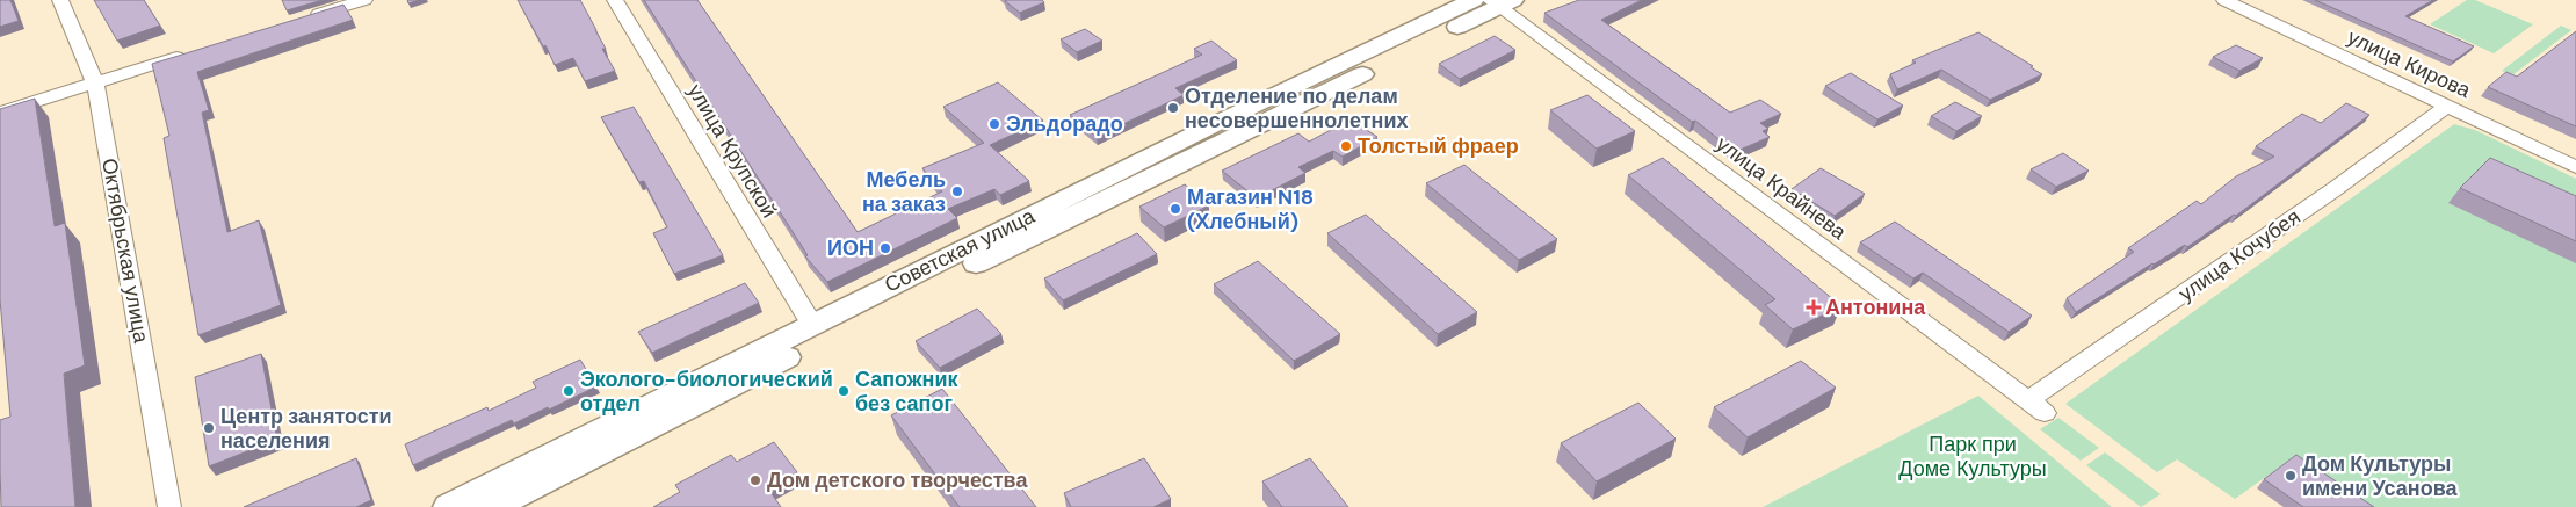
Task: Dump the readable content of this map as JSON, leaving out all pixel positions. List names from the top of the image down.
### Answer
{
  "streets": {
    "street": [
      "улица Кирова",
      "улица Крупской",
      "улица Крайнева",
      "Октябрьская улица",
      "Советская улица",
      "улица Кочубея"
    ]
  },
  "crossings": [
    ["улица Кирова", "улица Кочубея"],
    ["улица Крупской", "Советская улица"],
    ["улица Крайнева", "Советская улица"],
    ["улица Крайнева", "улица Кочубея"]
  ],
  "parks": ["Парк при Доме Культуры"],
  "places": {
    "other": [
      "Отделение по делам несовершеннолетних",
      "Эльдорадо",
      "Толстый фраер",
      "Мебель на заказ",
      "Магазин N18 (Хлебный)",
      "ИОН",
      "Эколого-биологический отдел",
      "Сапожник без сапог",
      "Центр занятости населения",
      "Дом Культуры имени Усанова",
      "Дом детского творчества"
    ],
    "health": ["Антонина"]
  }
}
